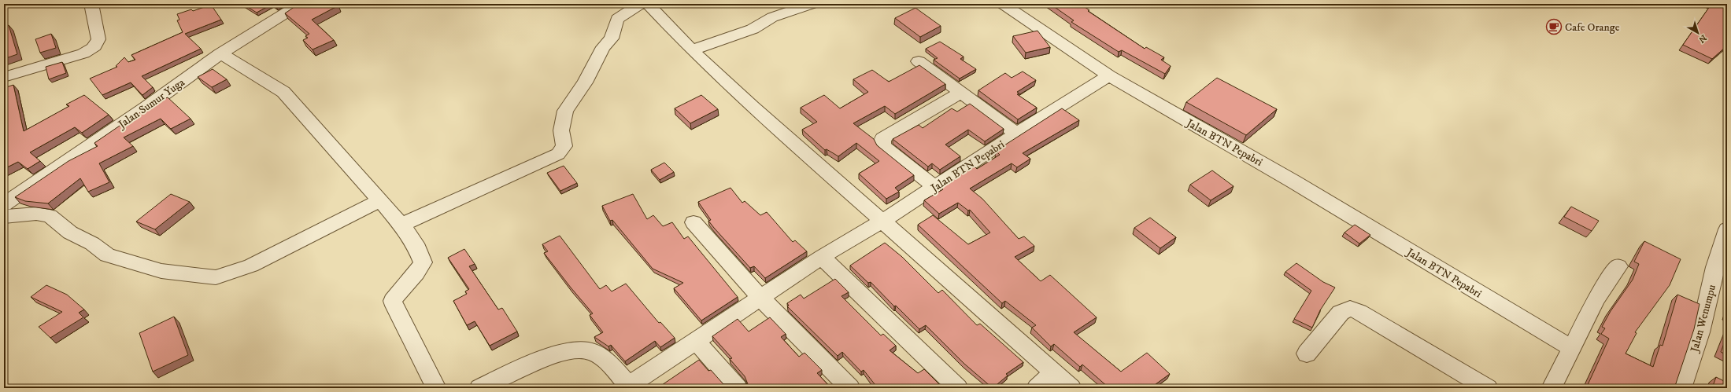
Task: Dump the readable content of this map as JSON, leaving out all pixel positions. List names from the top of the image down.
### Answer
{
  "streets": {
    "street": ["Jalan Sumur Yuga", "Jalan BTN Pepabri", "Jalan Wenumpu"]
  },
  "places": {
    "cafe": ["Cafe Orange"]
  },
  "north": "bottom right"
}
